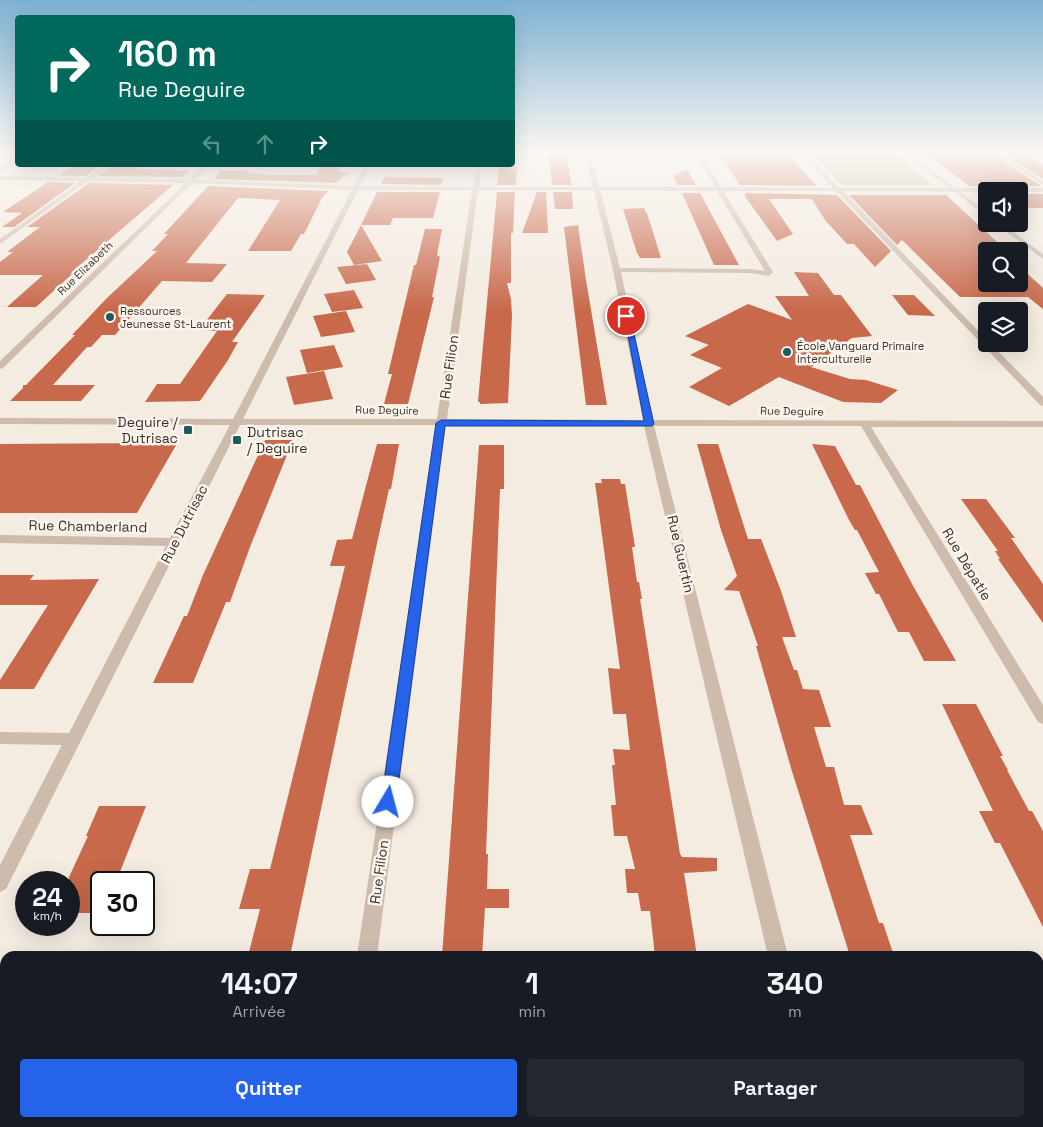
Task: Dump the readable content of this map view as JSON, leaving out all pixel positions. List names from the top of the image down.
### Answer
{
  "streets": {
    "street": [
      "Rue Elizabeth",
      "Rue Filion",
      "Rue Deguire",
      "Rue Dutrisac",
      "Rue Chamberland",
      "Rue Guertin",
      "Rue Dépatie"
    ]
  },
  "crossings": [
    ["Rue Filion", "Rue Deguire"],
    ["Rue Deguire", "Rue Dutrisac"],
    ["Rue Deguire", "Rue Guertin"],
    ["Rue Deguire", "Rue Dépatie"],
    ["Rue Dutrisac", "Rue Chamberland"]
  ],
  "places": {
    "other": ["Ressources Jeunesse St-Laurent", "École Vanguard Primaire Interculturelle"],
    "transit": ["Deguire / Dutrisac", "Dutrisac / Deguire"]
  },
  "page": {
    "turn": ["160 m", "Rue Deguire"],
    "speed": "24 km/h",
    "limit": "30",
    "eta": [
      "14:07",
      "Arrivée",
      "1",
      "min",
      "340",
      "m"
    ],
    "buttons": ["Quitter", "Partager"]
  }
}
